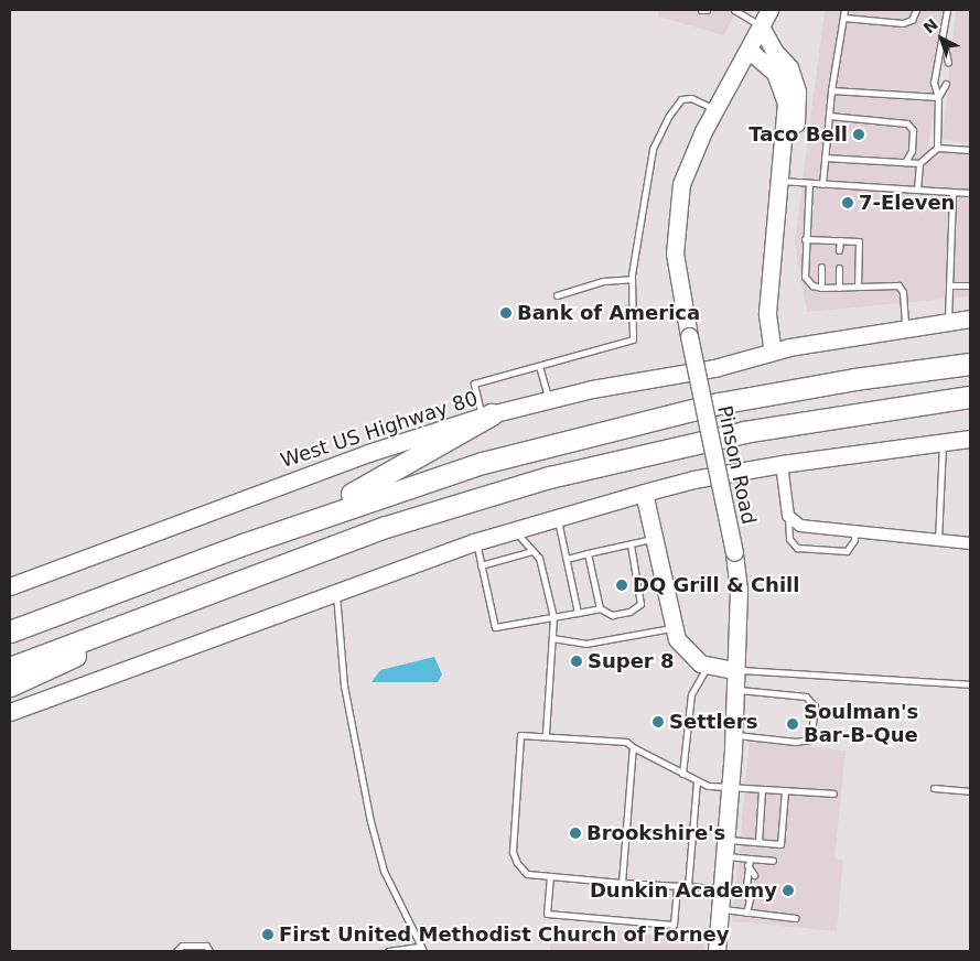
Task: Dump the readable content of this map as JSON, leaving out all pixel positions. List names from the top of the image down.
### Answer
{
  "streets": {
    "main road": ["West US Highway 80", "Pinson Road"]
  },
  "places": [
    "Taco Bell",
    "7-Eleven",
    "Bank of America",
    "DQ Grill & Chill",
    "Super 8",
    "Settlers",
    "Soulman's Bar-B-Que",
    "Brookshire's",
    "Dunkin Academy",
    "First United Methodist Church of Forney"
  ],
  "north": "top left"
}
